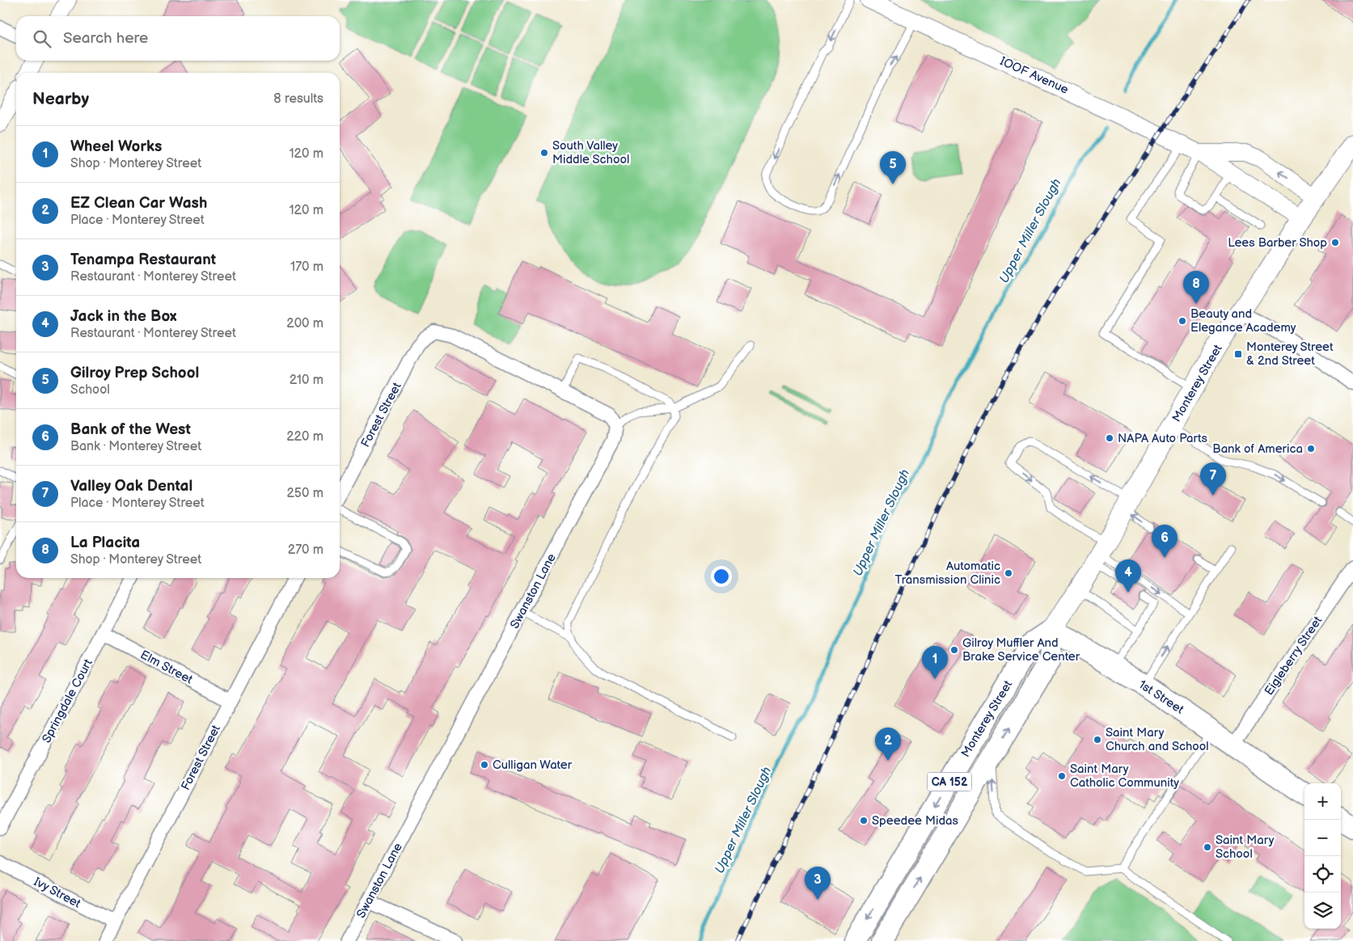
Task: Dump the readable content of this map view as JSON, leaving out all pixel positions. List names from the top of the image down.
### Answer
{
  "streets": {
    "main road": ["Monterey Street", "1st Street", "CA 152"],
    "street": [
      "IOOF Avenue",
      "Forest Street",
      "Swanston Lane",
      "Eigleberry Street",
      "Elm Street",
      "Springdale Court",
      "Ivy Street"
    ]
  },
  "crossings": [
    ["IOOF Avenue", "Monterey Street"],
    ["Monterey Street", "1st Street"],
    ["Forest Street", "Elm Street"],
    ["Forest Street", "Ivy Street"],
    ["Eigleberry Street", "1st Street"],
    ["Elm Street", "Springdale Court"]
  ],
  "water": ["Upper Miller Slough"],
  "places": {
    "other": [
      "South Valley Middle School",
      "Lees Barber Shop",
      "Beauty and Elegance Academy",
      "NAPA Auto Parts",
      "Bank of America",
      "Automatic Transmission Clinic",
      "Gilroy Muffler And Brake Service Center",
      "Saint Mary Church and School",
      "Culligan Water",
      "Saint Mary Catholic Community",
      "Speedee Midas",
      "Saint Mary School"
    ],
    "transit": ["Monterey Street & 2nd Street"]
  },
  "page": {
    "search": "Search here",
    "heading": ["Nearby", "8 results"],
    "list": [
      {
        "mark": "1",
        "name": "Wheel Works",
        "note": "Shop · Monterey Street",
        "value": "120 m"
      },
      {
        "mark": "2",
        "name": "EZ Clean Car Wash",
        "note": "Place · Monterey Street",
        "value": "120 m"
      },
      {
        "mark": "3",
        "name": "Tenampa Restaurant",
        "note": "Restaurant · Monterey Street",
        "value": "170 m"
      },
      {
        "mark": "4",
        "name": "Jack in the Box",
        "note": "Restaurant · Monterey Street",
        "value": "200 m"
      },
      {
        "mark": "5",
        "name": "Gilroy Prep School",
        "note": "School",
        "value": "210 m"
      },
      {
        "mark": "6",
        "name": "Bank of the West",
        "note": "Bank · Monterey Street",
        "value": "220 m"
      },
      {
        "mark": "7",
        "name": "Valley Oak Dental",
        "note": "Place · Monterey Street",
        "value": "250 m"
      },
      {
        "mark": "8",
        "name": "La Placita",
        "note": "Shop · Monterey Street",
        "value": "270 m"
      }
    ],
    "pins": [
      "5",
      "8",
      "7",
      "6",
      "4",
      "1",
      "2",
      "3"
    ],
    "map_buttons": ["+", "−"]
  }
}
